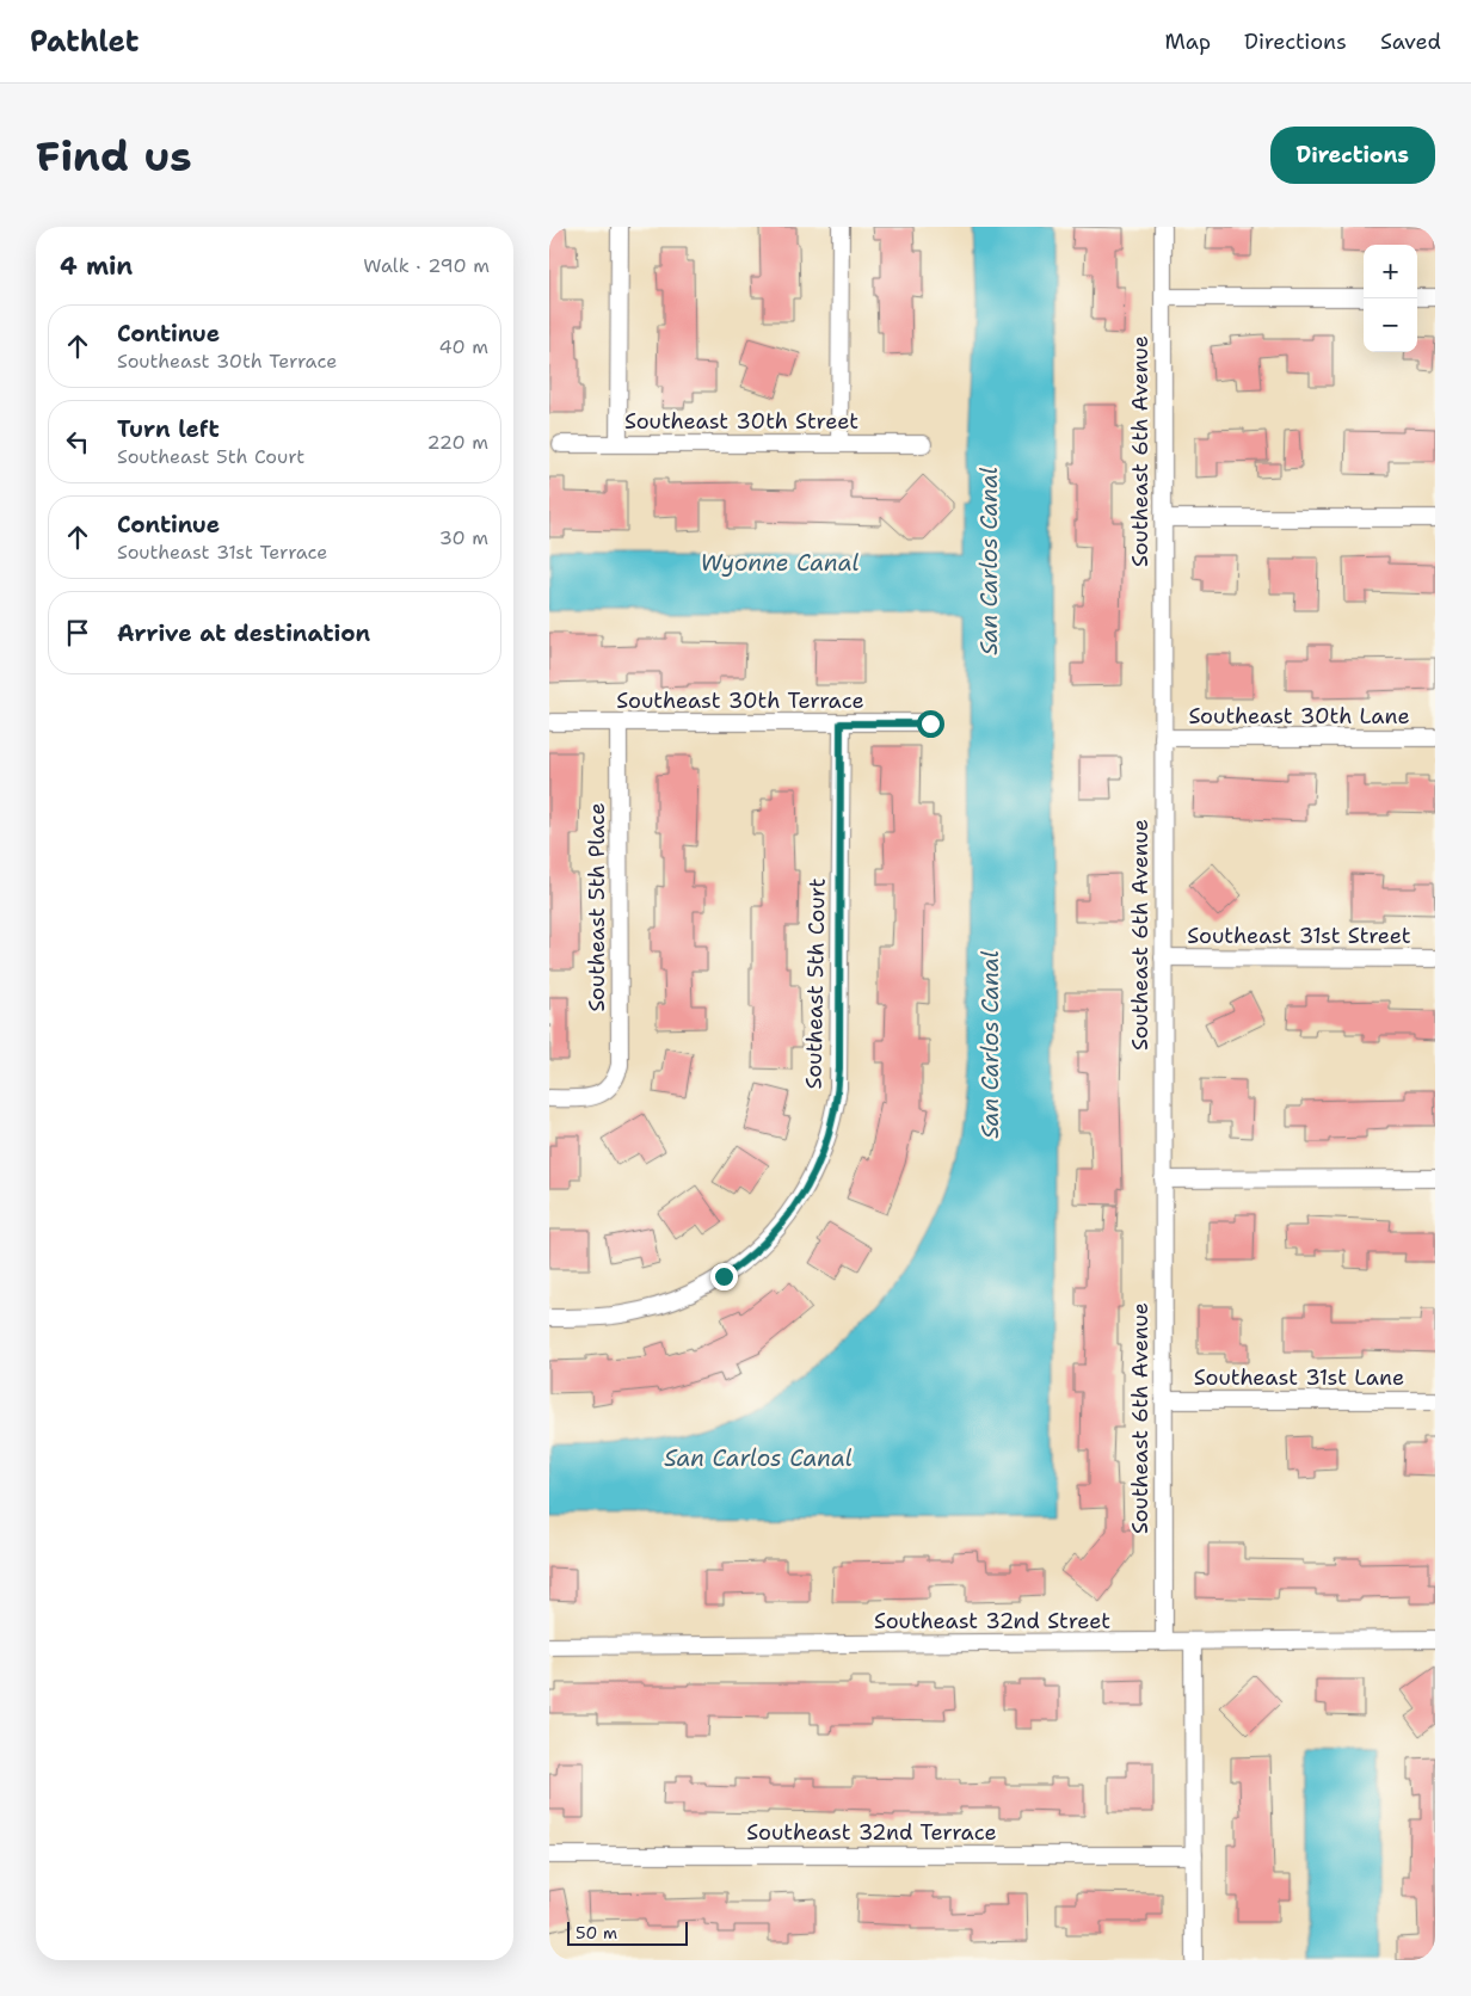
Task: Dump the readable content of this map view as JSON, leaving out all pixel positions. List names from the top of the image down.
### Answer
{
  "streets": {
    "street": [
      "Southeast 30th Street",
      "Southeast 6th Avenue",
      "Southeast 30th Terrace",
      "Southeast 30th Lane",
      "Southeast 5th Place",
      "Southeast 31st Street",
      "Southeast 5th Court",
      "Southeast 31st Lane",
      "Southeast 32nd Street",
      "Southeast 32nd Terrace"
    ]
  },
  "crossings": [
    ["Southeast 6th Avenue", "Southeast 30th Lane"],
    ["Southeast 6th Avenue", "Southeast 31st Street"],
    ["Southeast 6th Avenue", "Southeast 31st Lane"],
    ["Southeast 6th Avenue", "Southeast 32nd Street"],
    ["Southeast 30th Terrace", "Southeast 5th Place"],
    ["Southeast 30th Terrace", "Southeast 5th Court"]
  ],
  "water": ["San Carlos Canal", "Wyonne Canal"],
  "scale_bar": "50 m",
  "page": {
    "header": "Pathlet",
    "nav": ["Map", "Directions", "Saved"],
    "buttons": "Directions",
    "title": "Find us",
    "heading": ["4 min", "Walk · 290 m"],
    "map_buttons": ["+", "−"],
    "list": [
      ["Continue", "Southeast 30th Terrace", "40 m"],
      ["Turn left", "Southeast 5th Court", "220 m"],
      ["Continue", "Southeast 31st Terrace", "30 m"],
      "Arrive at destination"
    ],
    "scale": "50 m"
  }
}
